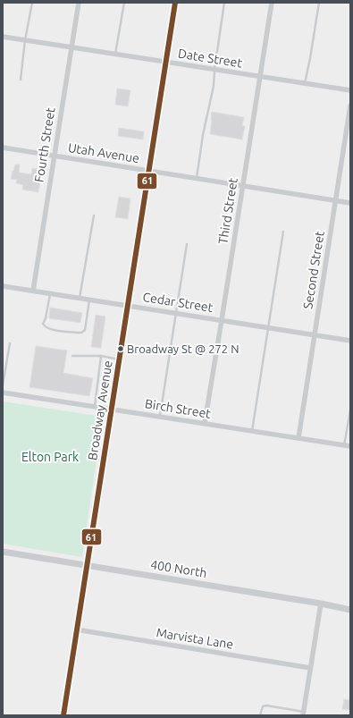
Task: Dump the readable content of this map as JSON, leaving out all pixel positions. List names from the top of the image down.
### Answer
{
  "streets": {
    "street": [
      "Date Street",
      "Fourth Street",
      "Utah Avenue",
      "Third Street",
      "Second Street",
      "Cedar Street",
      "Birch Street",
      "Broadway Avenue",
      "400 North",
      "Marvista Lane"
    ]
  },
  "crossings": [
    ["Date Street", "Fourth Street"],
    ["Date Street", "Third Street"],
    ["Date Street", "Broadway Avenue"],
    ["Fourth Street", "Utah Avenue"],
    ["Fourth Street", "Cedar Street"],
    ["Utah Avenue", "Third Street"],
    ["Utah Avenue", "Second Street"],
    ["Utah Avenue", "Broadway Avenue"],
    ["Third Street", "Cedar Street"],
    ["Third Street", "Birch Street"],
    ["Second Street", "Cedar Street"],
    ["Second Street", "Birch Street"],
    ["Cedar Street", "Broadway Avenue"],
    ["Birch Street", "Broadway Avenue"],
    ["Broadway Avenue", "400 North"],
    ["Broadway Avenue", "Marvista Lane"]
  ],
  "parks": ["Elton Park"],
  "places": ["Broadway St @ 272 N"],
  "lines": ["transit line 61"]
}
